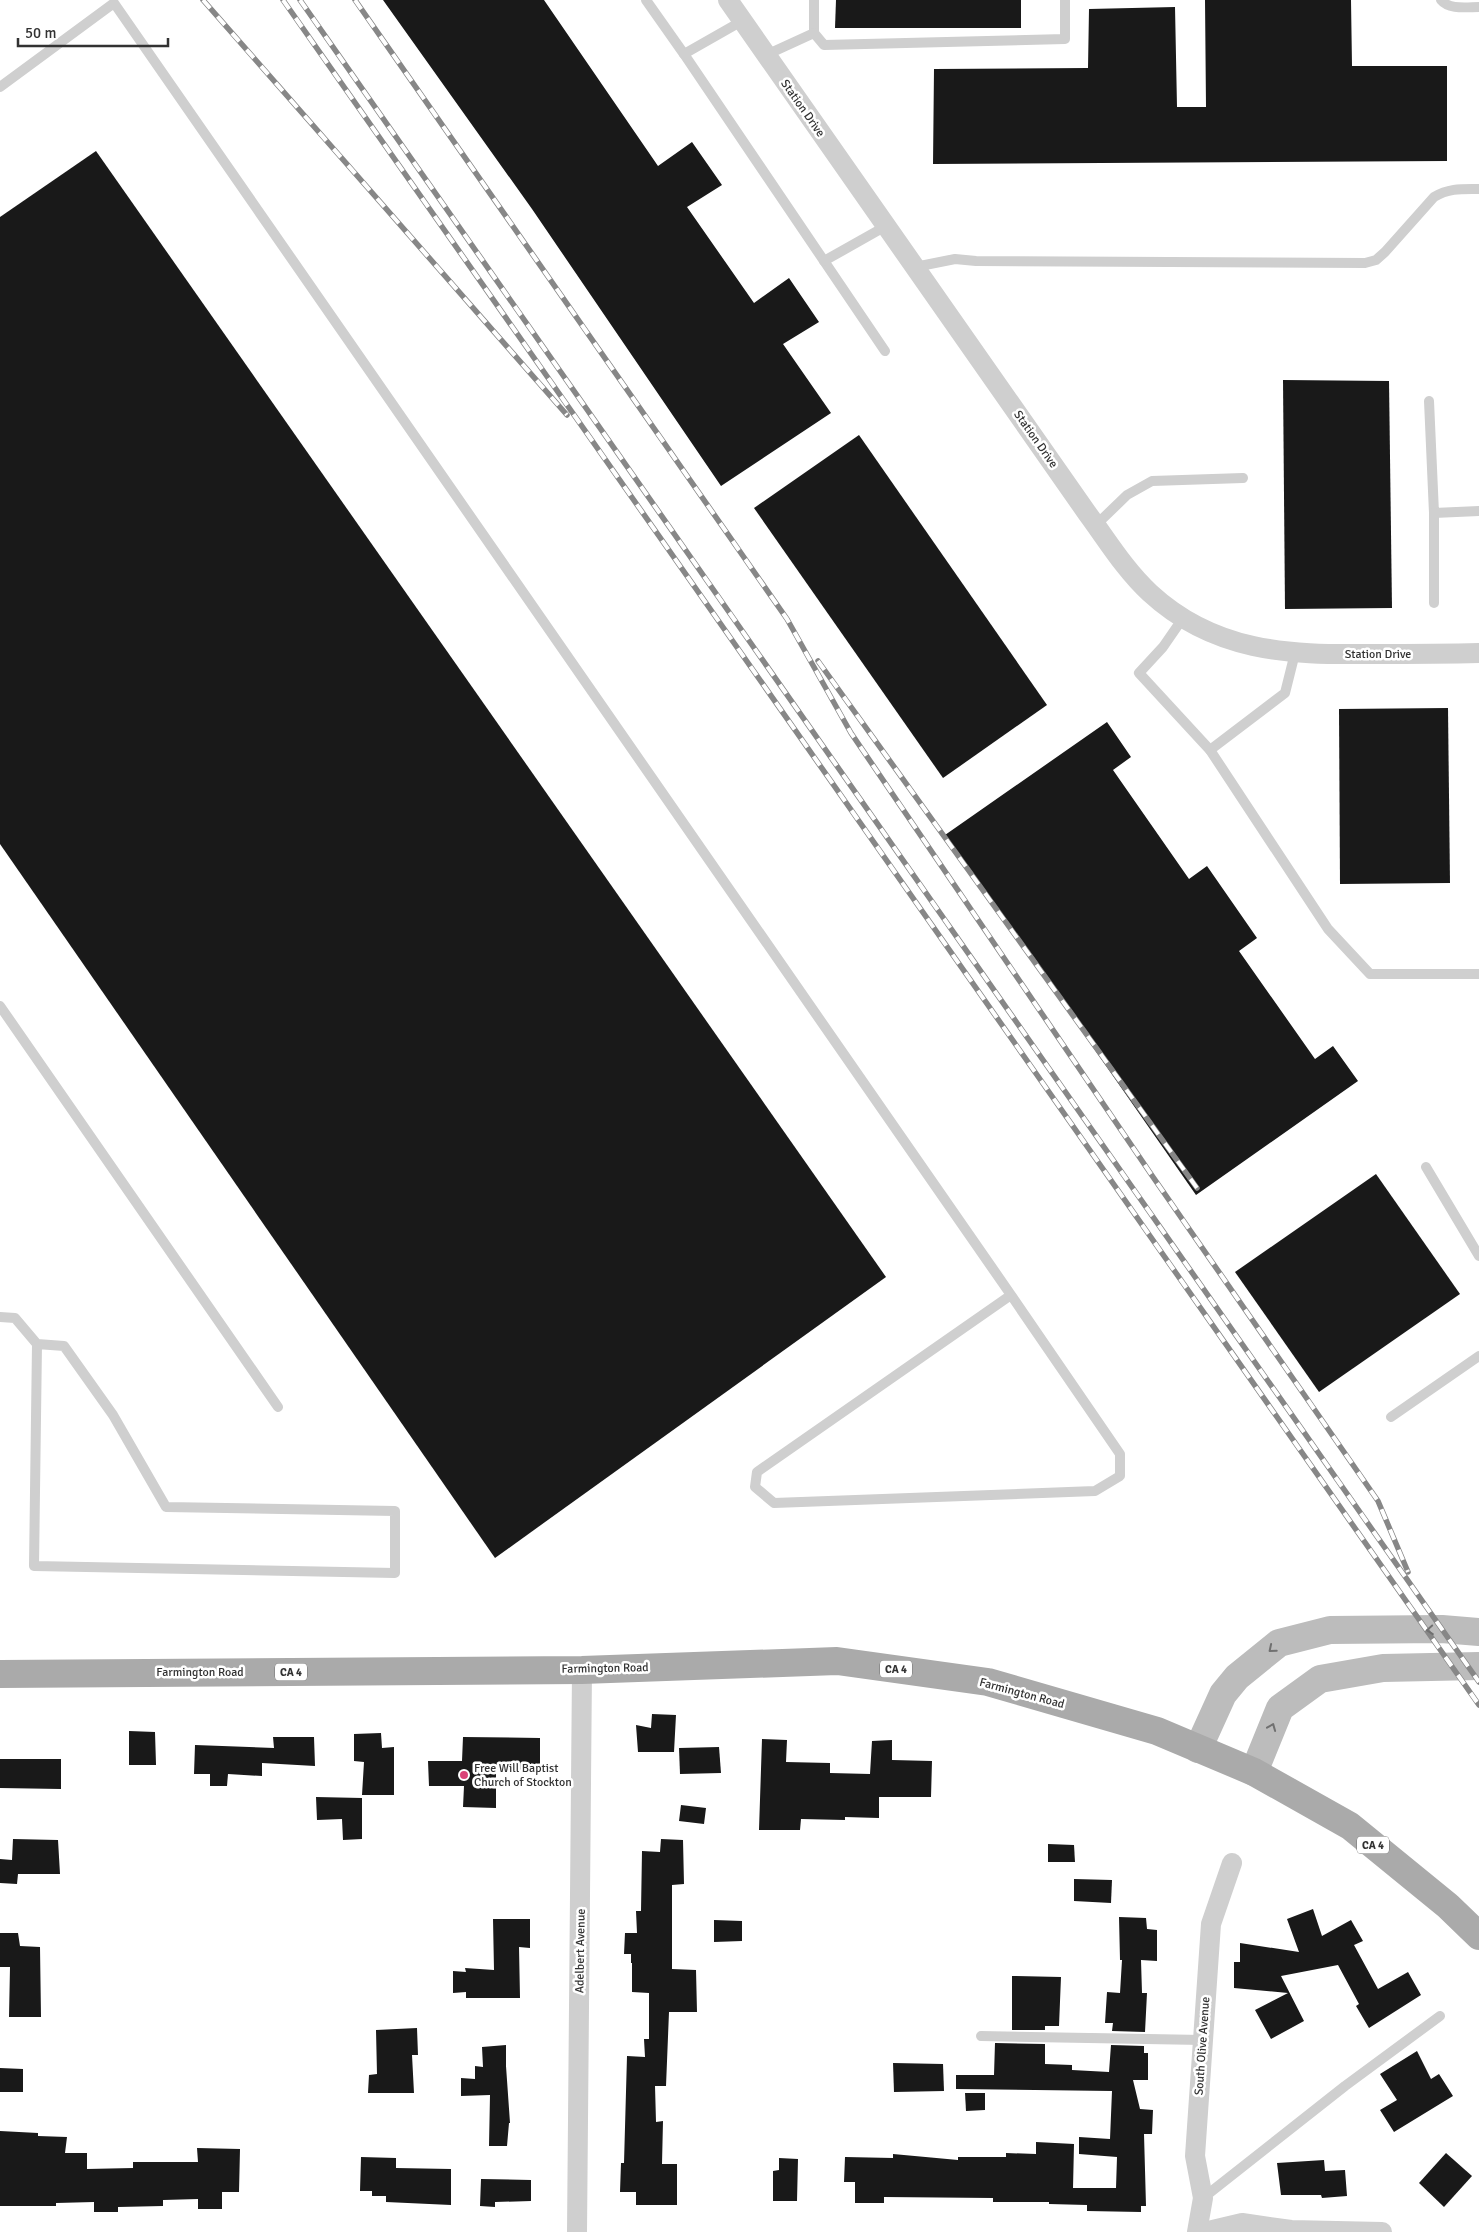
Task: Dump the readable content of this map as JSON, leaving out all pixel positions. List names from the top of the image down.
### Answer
{
  "streets": {
    "main road": ["Farmington Road", "CA 4"],
    "street": ["Station Drive", "Adelbert Avenue", "South Olive Avenue"]
  },
  "crossings": [
    ["Farmington Road", "CA 4"],
    ["Farmington Road", "Adelbert Avenue"]
  ],
  "places": ["Free Will Baptist Church of Stockton"],
  "scale_bar": "50 m"
}
